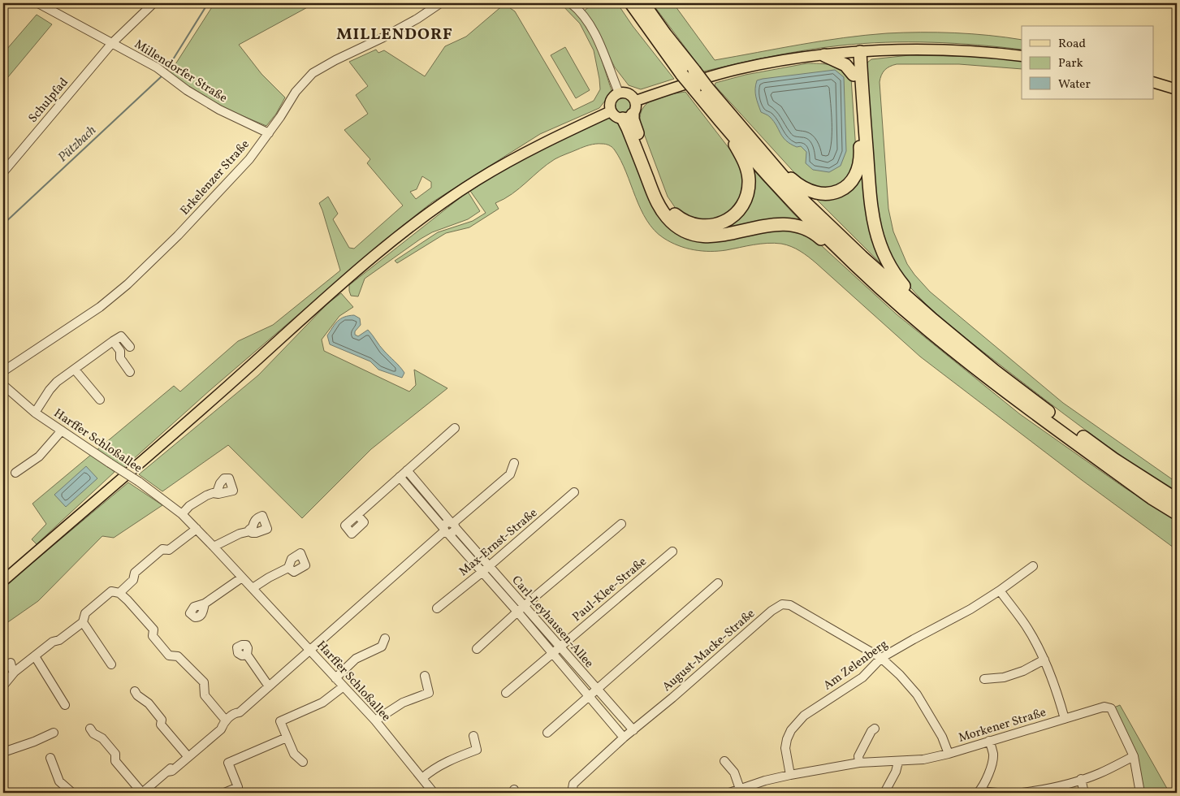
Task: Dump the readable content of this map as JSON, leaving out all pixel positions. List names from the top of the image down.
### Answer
{
  "streets": {
    "street": [
      "Millendorfer Straße",
      "Schulpfad",
      "Erkelenzer Straße",
      "Harffer Schloßallee",
      "Max-Ernst-Straße",
      "Paul-Klee-Straße",
      "Carl-Leyhausen-Allee",
      "August-Macke-Straße",
      "Am Zelenberg",
      "Morkener Straße"
    ]
  },
  "crossings": [
    ["Millendorfer Straße", "Schulpfad"],
    ["Millendorfer Straße", "Erkelenzer Straße"],
    ["Max-Ernst-Straße", "Carl-Leyhausen-Allee"],
    ["Paul-Klee-Straße", "Carl-Leyhausen-Allee"],
    ["Carl-Leyhausen-Allee", "August-Macke-Straße"],
    ["August-Macke-Straße", "Am Zelenberg"],
    ["August-Macke-Straße", "Morkener Straße"],
    ["Am Zelenberg", "Morkener Straße"]
  ],
  "districts": ["MILLENDORF"],
  "water": ["Pützbach"],
  "legend": ["Road", "Park", "Water"]
}
